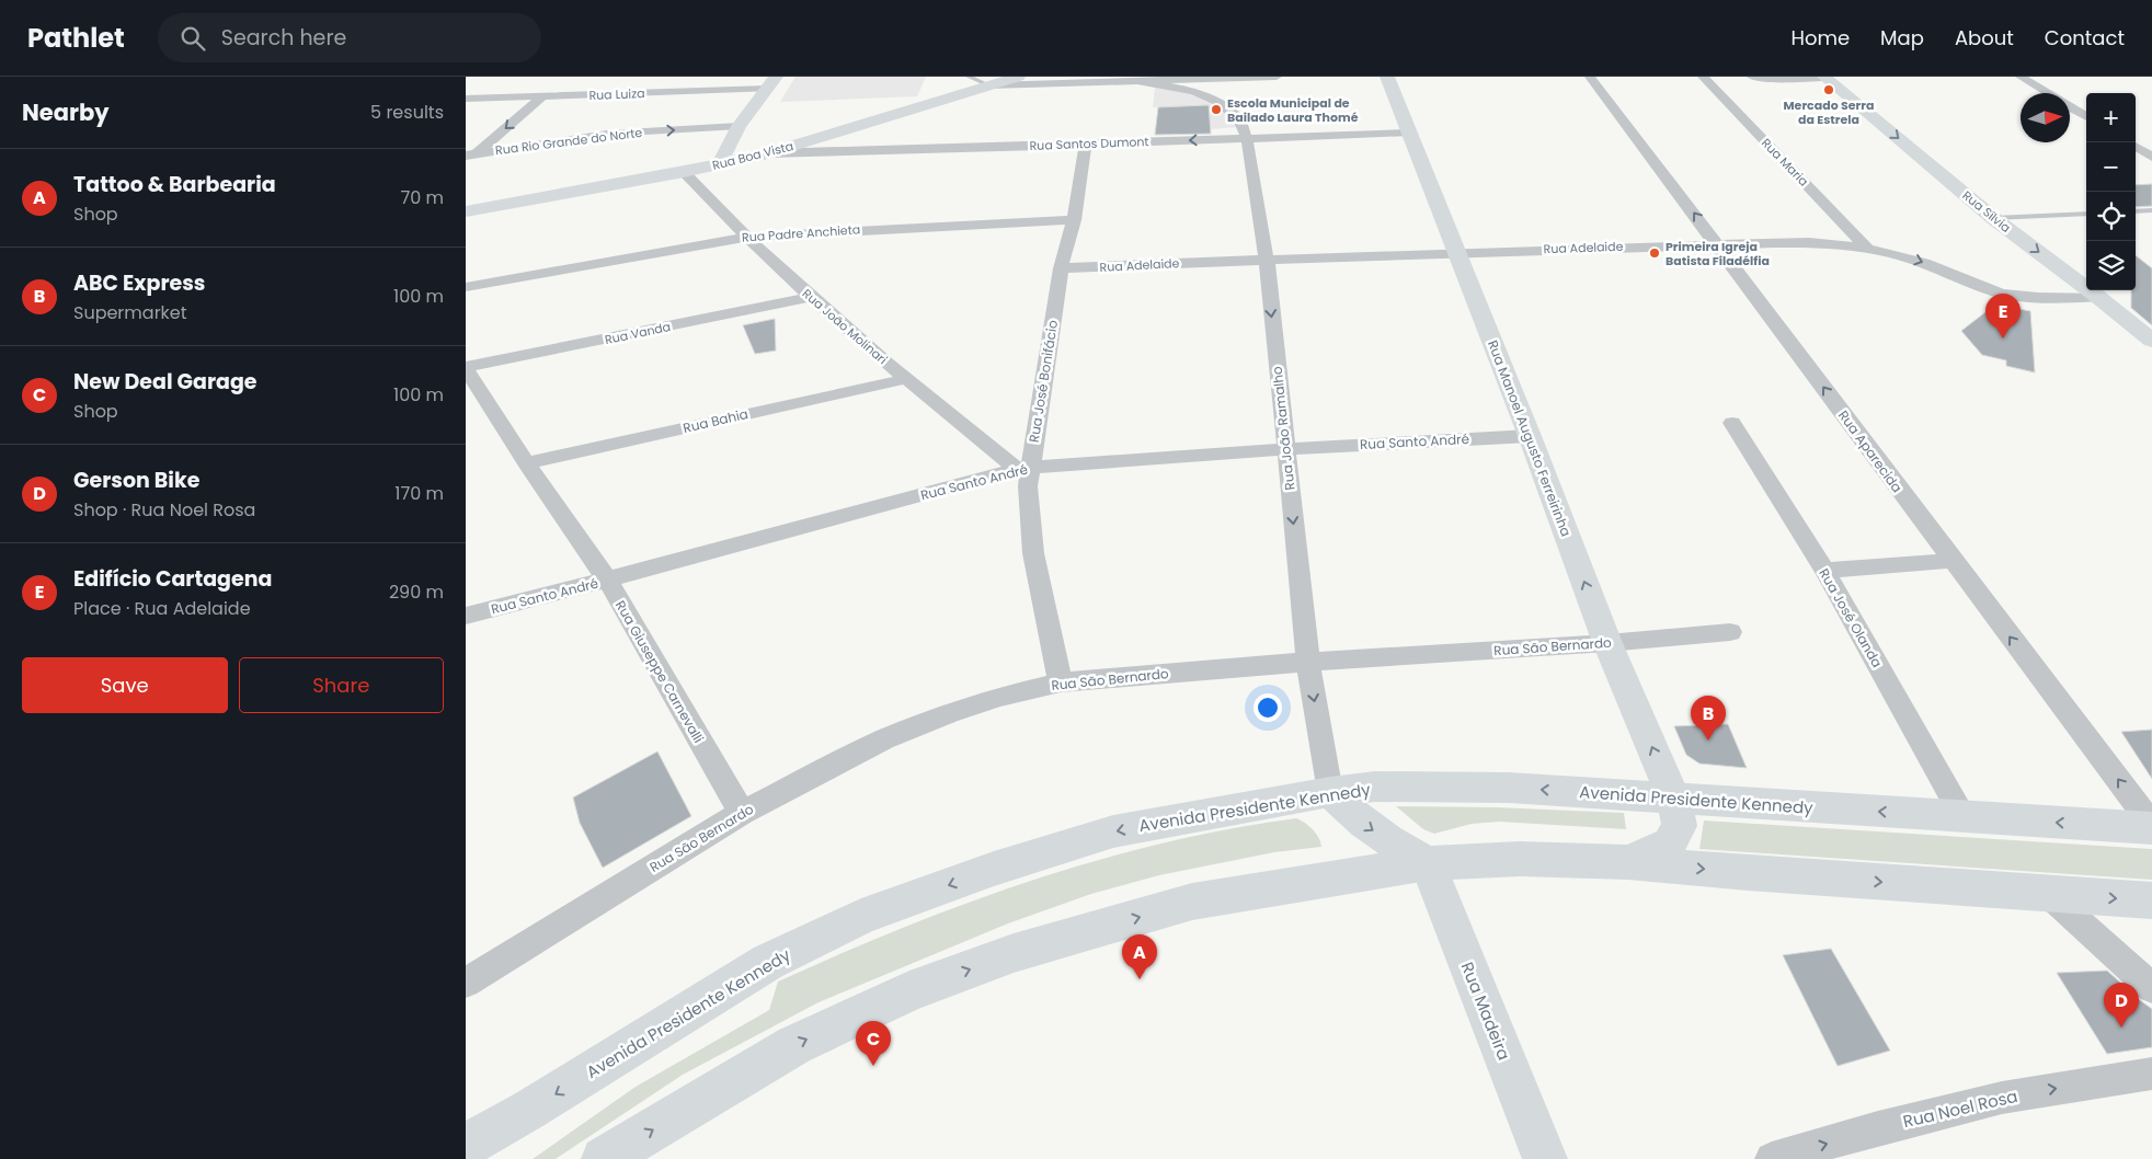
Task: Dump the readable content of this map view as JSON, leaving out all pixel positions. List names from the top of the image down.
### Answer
{
  "streets": {
    "main road": [
      "Rua Boa Vista",
      "Rua Sílvia",
      "Rua Manoel Augusto Ferreirinha",
      "Avenida Presidente Kennedy",
      "Rua Madeira"
    ],
    "street": [
      "Rua Luiza",
      "Rua Rio Grande do Norte",
      "Rua Santos Dumont",
      "Rua Maria",
      "Rua Padre Anchieta",
      "Rua Adelaide",
      "Rua João Molinari",
      "Rua Vanda",
      "Rua José Bonifácio",
      "Rua Bahia",
      "Rua João Ramalho",
      "Rua Santo André",
      "Rua Aparecida",
      "Rua José Olanda",
      "Rua São Bernardo",
      "Rua Giuseppe Carnevalli",
      "Rua Noel Rosa"
    ]
  },
  "crossings": [
    ["Rua Santos Dumont", "Rua Boa Vista"],
    ["Rua Santos Dumont", "Rua José Bonifácio"],
    ["Rua Santos Dumont", "Rua João Ramalho"],
    ["Rua Santos Dumont", "Rua Manoel Augusto Ferreirinha"],
    ["Rua Boa Vista", "Rua João Molinari"],
    ["Rua Maria", "Rua Adelaide"],
    ["Rua Sílvia", "Rua Adelaide"],
    ["Rua Padre Anchieta", "Rua João Molinari"],
    ["Rua Padre Anchieta", "Rua José Bonifácio"],
    ["Rua Adelaide", "Rua José Bonifácio"],
    ["Rua Adelaide", "Rua João Ramalho"],
    ["Rua Adelaide", "Rua Manoel Augusto Ferreirinha"],
    ["Rua Adelaide", "Rua Aparecida"],
    ["Rua João Molinari", "Rua Vanda"],
    ["Rua João Molinari", "Rua José Bonifácio"],
    ["Rua João Molinari", "Rua Bahia"],
    ["Rua João Molinari", "Rua Santo André"],
    ["Rua Vanda", "Rua Giuseppe Carnevalli"],
    ["Rua José Bonifácio", "Rua Santo André"],
    ["Rua José Bonifácio", "Rua São Bernardo"],
    ["Rua Bahia", "Rua Giuseppe Carnevalli"],
    ["Rua João Ramalho", "Rua Santo André"],
    ["Rua João Ramalho", "Rua São Bernardo"],
    ["Rua João Ramalho", "Avenida Presidente Kennedy"],
    ["Rua Manoel Augusto Ferreirinha", "Rua Santo André"],
    ["Rua Manoel Augusto Ferreirinha", "Rua São Bernardo"],
    ["Rua Manoel Augusto Ferreirinha", "Avenida Presidente Kennedy"],
    ["Rua Santo André", "Rua Giuseppe Carnevalli"],
    ["Rua Aparecida", "Avenida Presidente Kennedy"],
    ["Rua José Olanda", "Avenida Presidente Kennedy"],
    ["Rua São Bernardo", "Rua Giuseppe Carnevalli"]
  ],
  "one_way": [
    "Rua Rio Grande do Norte",
    "Rua Sílvia",
    "Rua João Ramalho",
    "Rua Manoel Augusto Ferreirinha",
    "Rua Aparecida",
    "Rua Noel Rosa"
  ],
  "places": ["Mercado Serra da Estrela", "Escola Municipal de Bailado Laura Thomé", "Primeira Igreja Batista Filadélfia"],
  "north": "right",
  "page": {
    "header": "Pathlet",
    "search": "Search here",
    "nav": [
      "Home",
      "Map",
      "About",
      "Contact"
    ],
    "heading": ["Nearby", "5 results"],
    "map_buttons": ["+", "−"],
    "list": [
      {
        "mark": "A",
        "name": "Tattoo & Barbearia",
        "note": "Shop",
        "value": "70 m"
      },
      {
        "mark": "B",
        "name": "ABC Express",
        "note": "Supermarket",
        "value": "100 m"
      },
      {
        "mark": "C",
        "name": "New Deal Garage",
        "note": "Shop",
        "value": "100 m"
      },
      {
        "mark": "D",
        "name": "Gerson Bike",
        "note": "Shop · Rua Noel Rosa",
        "value": "170 m"
      },
      {
        "mark": "E",
        "name": "Edifício Cartagena",
        "note": "Place · Rua Adelaide",
        "value": "290 m"
      }
    ],
    "pins": [
      "E",
      "B",
      "A",
      "D",
      "C"
    ],
    "buttons": ["Save", "Share"]
  }
}
